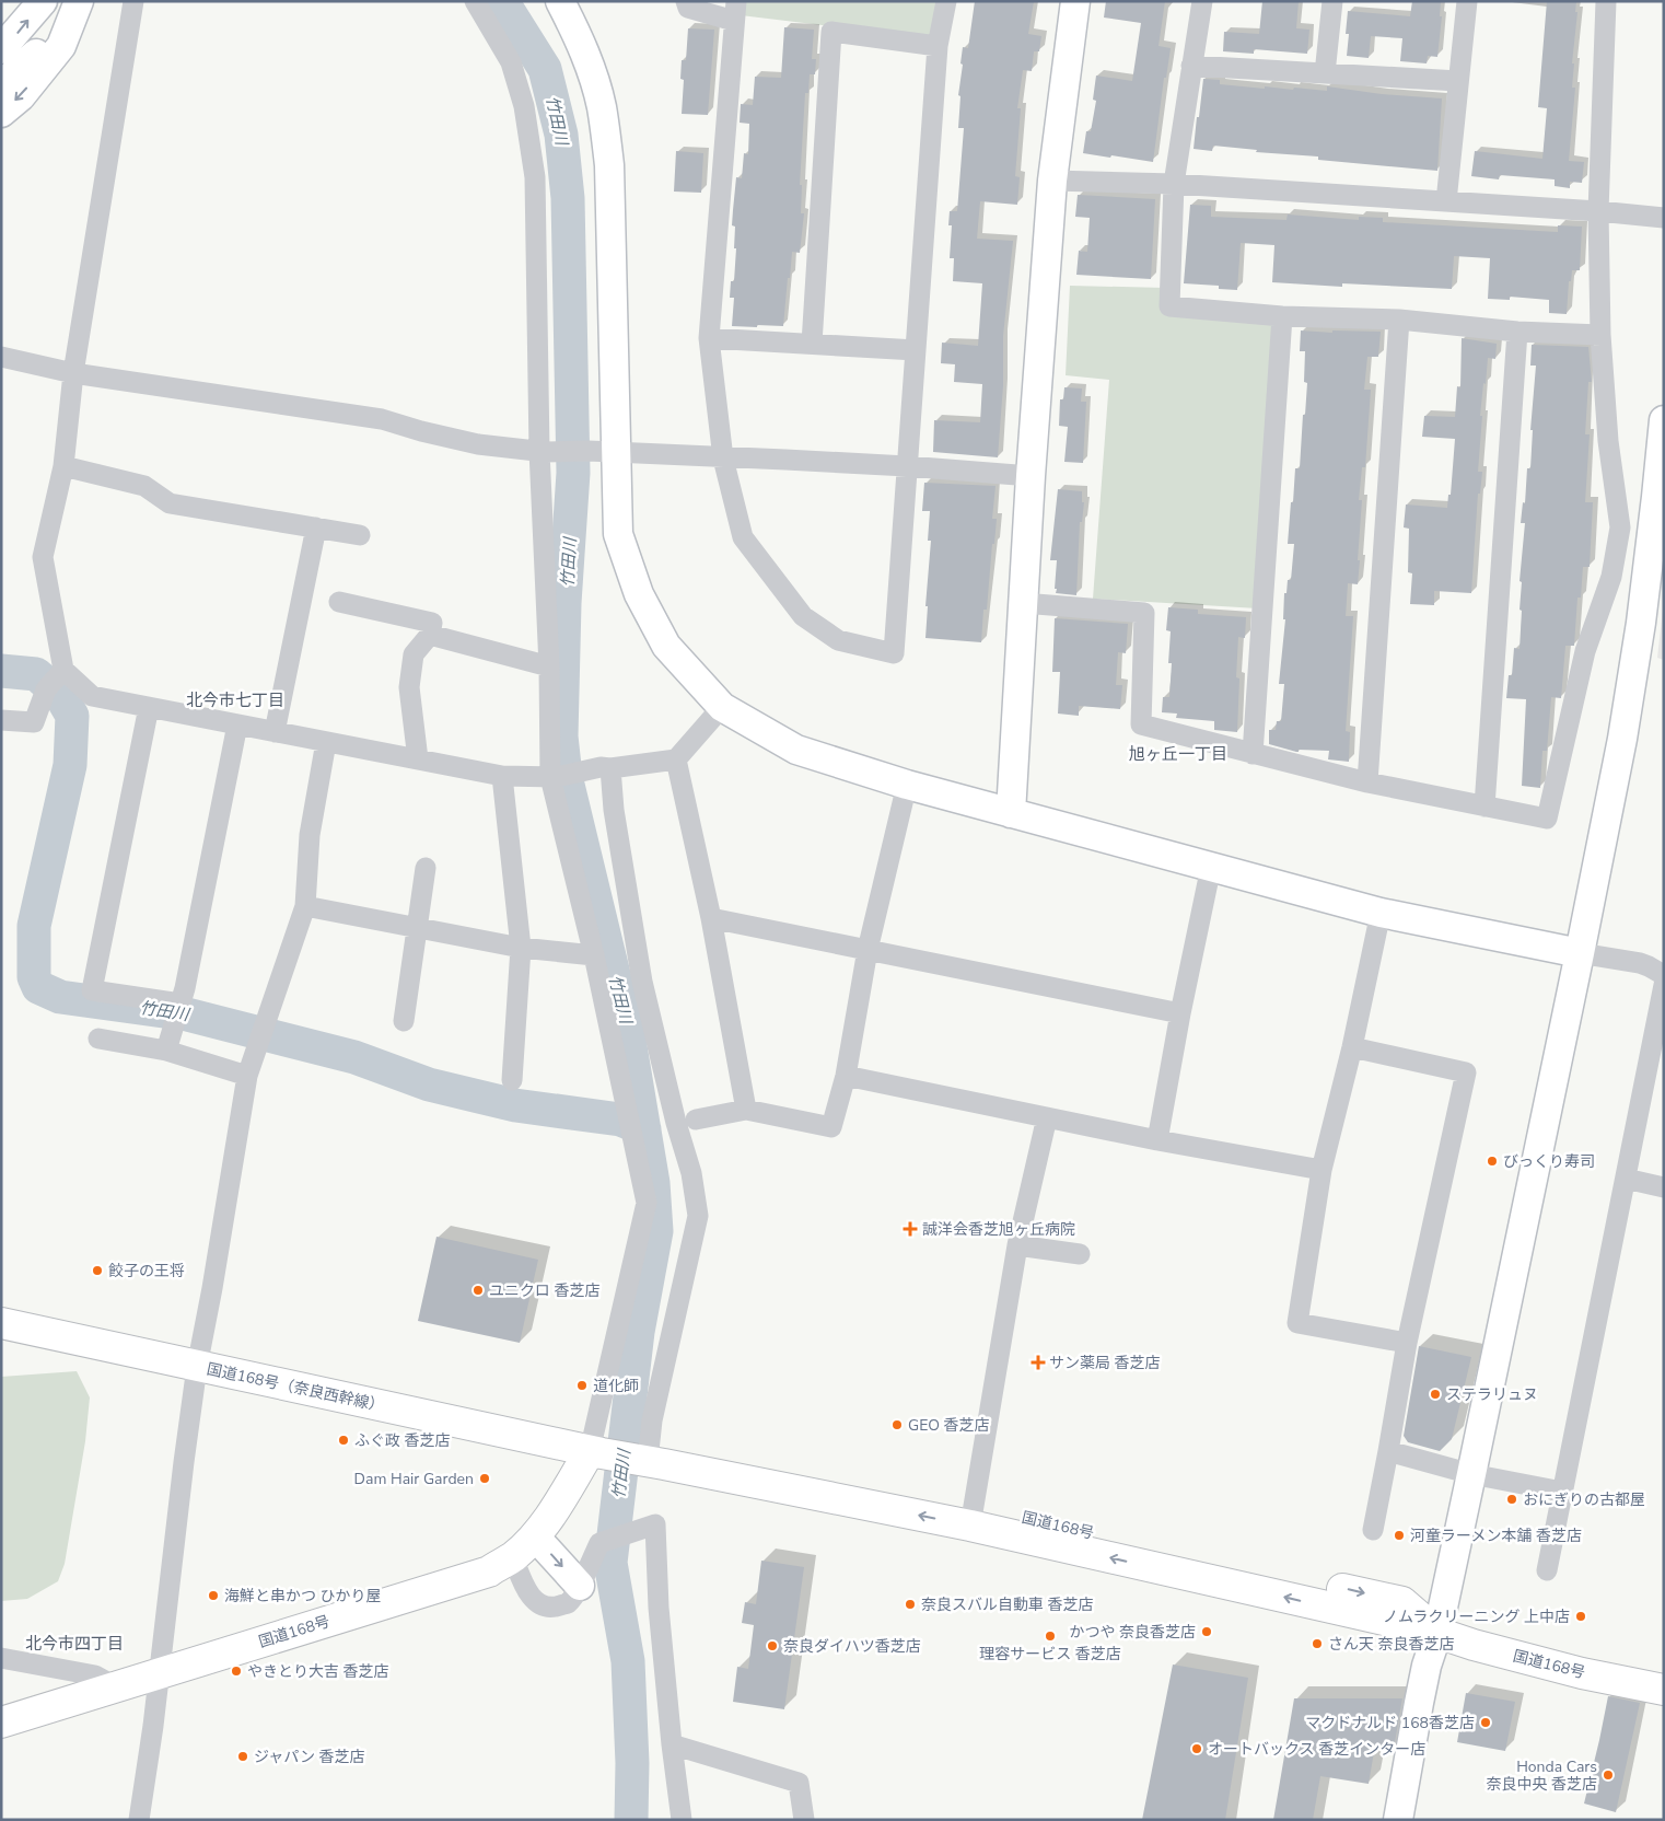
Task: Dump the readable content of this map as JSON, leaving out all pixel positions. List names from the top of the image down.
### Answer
{
  "streets": {
    "highway": ["国道168号（奈良西幹線）", "国道168号"]
  },
  "crossings": [
    ["国道168号（奈良西幹線）", "国道168号"]
  ],
  "districts": ["北今市七丁目", "旭ヶ丘一丁目", "北今市四丁目"],
  "water": ["竹田川"],
  "places": {
    "other": [
      "びっくり寿司",
      "餃子の王将",
      "ユニクロ 香芝店",
      "道化師",
      "ステラリュヌ",
      "GEO 香芝店",
      "ふぐ政 香芝店",
      "Dam Hair Garden",
      "おにぎりの古都屋",
      "河童ラーメン本舗 香芝店",
      "海鮮と串かつ ひかり屋",
      "奈良スバル自動車 香芝店",
      "ノムラクリーニング 上中店",
      "かつや 奈良香芝店",
      "理容サービス 香芝店",
      "さん天 奈良香芝店",
      "奈良ダイハツ香芝店",
      "やきとり大吉 香芝店",
      "マクドナルド 168香芝店",
      "オートバックス 香芝インター店",
      "ジャパン 香芝店",
      "Honda Cars 奈良中央 香芝店"
    ],
    "health": ["誠洋会香芝旭ヶ丘病院", "サン薬局 香芝店"]
  }
}
